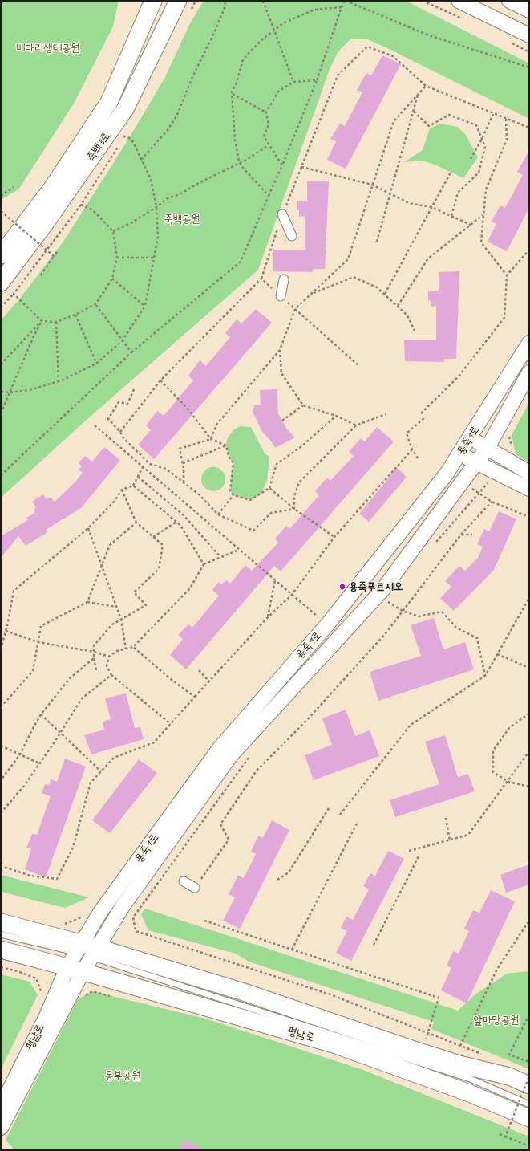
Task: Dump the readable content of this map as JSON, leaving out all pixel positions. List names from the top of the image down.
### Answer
{
  "streets": {
    "main road": ["죽백3로", "평남로"],
    "street": ["용죽1로"]
  },
  "crossings": [
    ["용죽1로", "평남로"]
  ],
  "parks": [
    "배다리생태공원",
    "죽백공원",
    "앞마당공원",
    "동부공원"
  ],
  "places": ["용죽푸르지오"]
}
